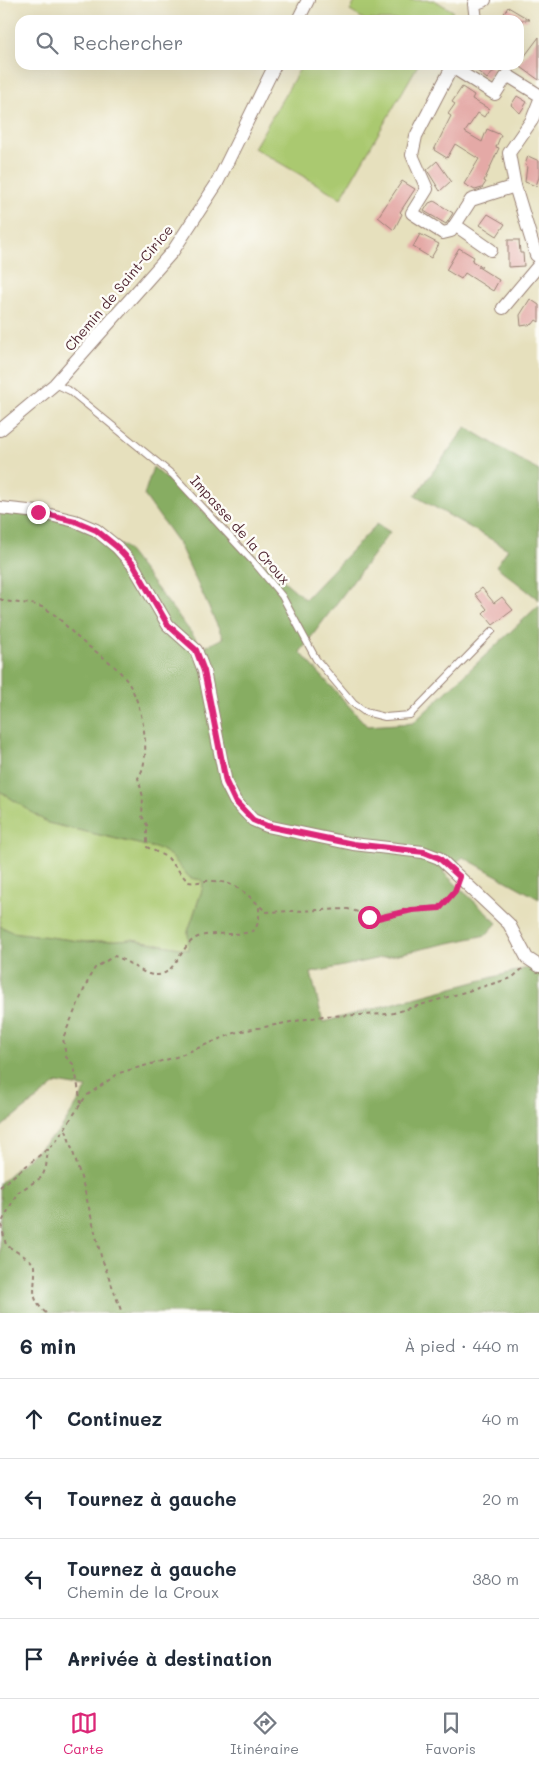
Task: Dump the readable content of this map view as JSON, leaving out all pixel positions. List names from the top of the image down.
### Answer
{
  "streets": {
    "street": ["Chemin de Saint-Cirice"],
    "lane": ["Impasse de la Croux"]
  },
  "crossings": [
    ["Chemin de Saint-Cirice", "Impasse de la Croux"]
  ],
  "page": {
    "search": "Rechercher",
    "heading": ["6 min", "À pied · 440 m"],
    "list": [
      ["Continuez", "40 m"],
      ["Tournez à gauche", "20 m"],
      ["Tournez à gauche", "Chemin de la Croux", "380 m"],
      "Arrivée à destination"
    ],
    "nav": ["Carte", "Itinéraire", "Favoris"]
  }
}
